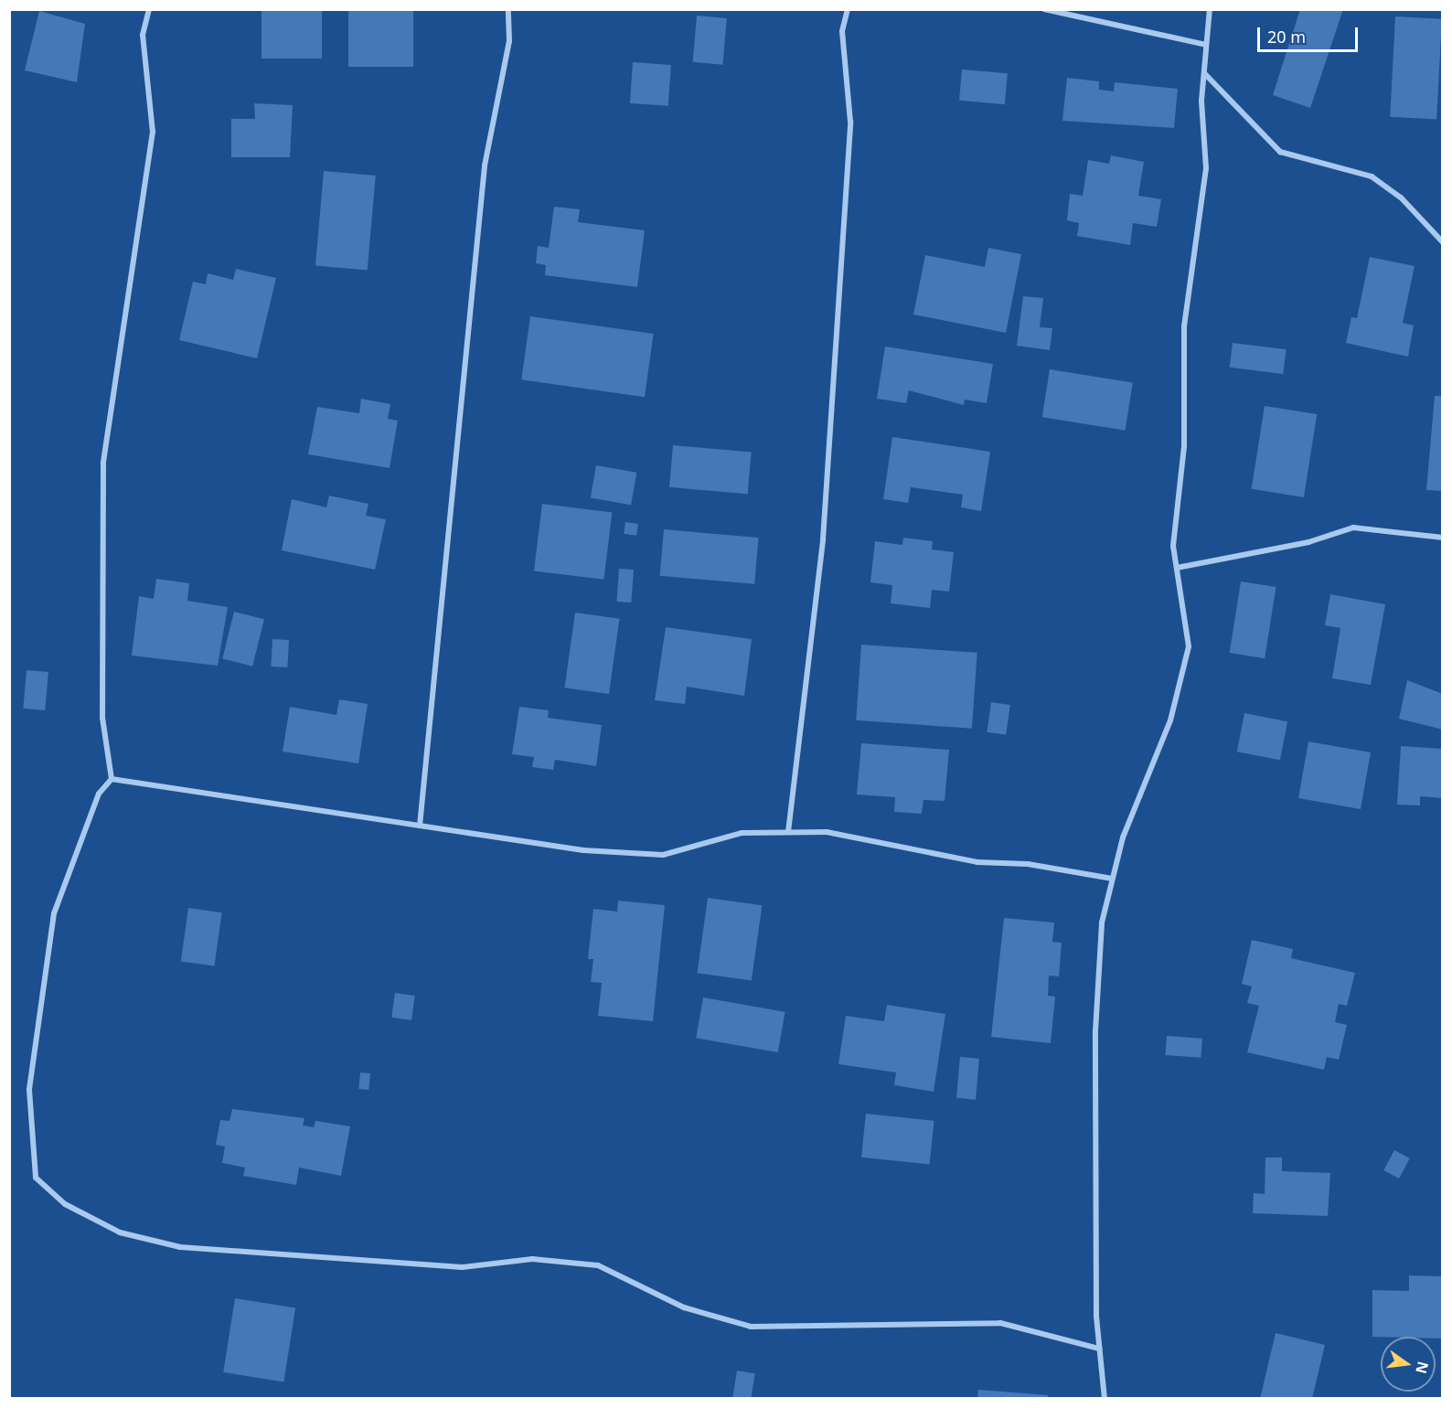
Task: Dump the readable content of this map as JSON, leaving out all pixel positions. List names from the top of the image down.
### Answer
{
  "scale_bar": "20 m",
  "north": "right"
}
